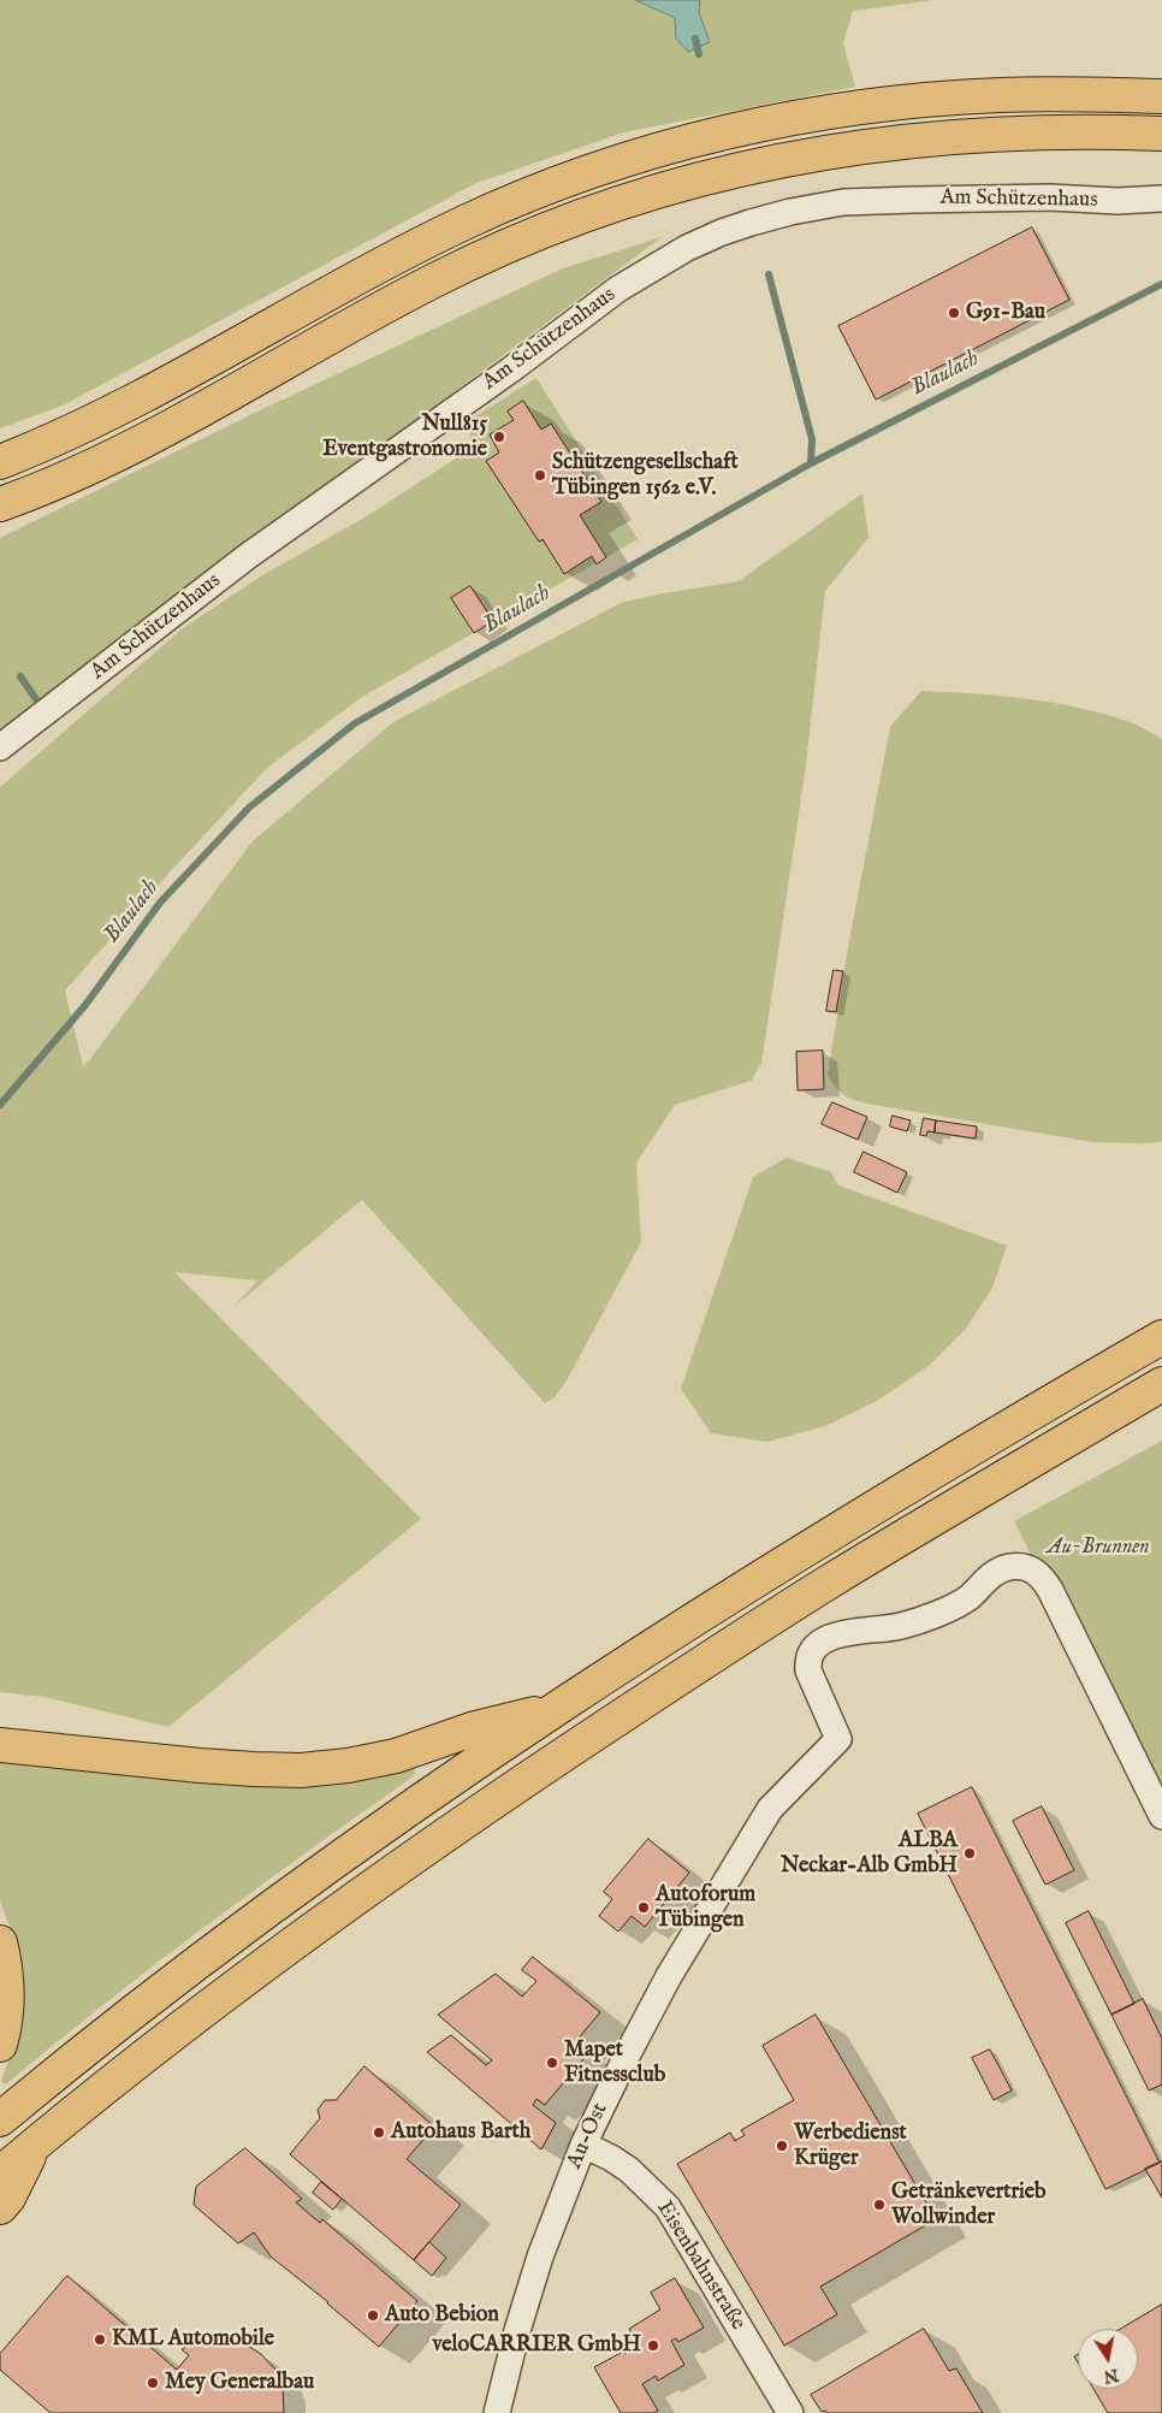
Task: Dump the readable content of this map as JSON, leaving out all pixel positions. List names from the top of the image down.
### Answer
{
  "streets": {
    "street": ["Am Schützenhaus", "Au-Ost", "Eisenbahnstraße"]
  },
  "crossings": [
    ["Au-Ost", "Eisenbahnstraße"]
  ],
  "water": ["Blaulach"],
  "parks": ["Au-Brunnen"],
  "places": [
    "G91-Bau",
    "Null815 Eventgastronomie",
    "Schützengesellschaft Tübingen 1562 e.V.",
    "ALBA Neckar-Alb GmbH",
    "Autoforum Tübingen",
    "Mapet Fitnessclub",
    "Autohaus Barth",
    "Werbedienst Krüger",
    "Getränkevertrieb Wollwinder",
    "Auto Bebion",
    "KML Automobile",
    "veloCARRIER GmbH",
    "Mey Generalbau"
  ],
  "north": "bottom"
}
